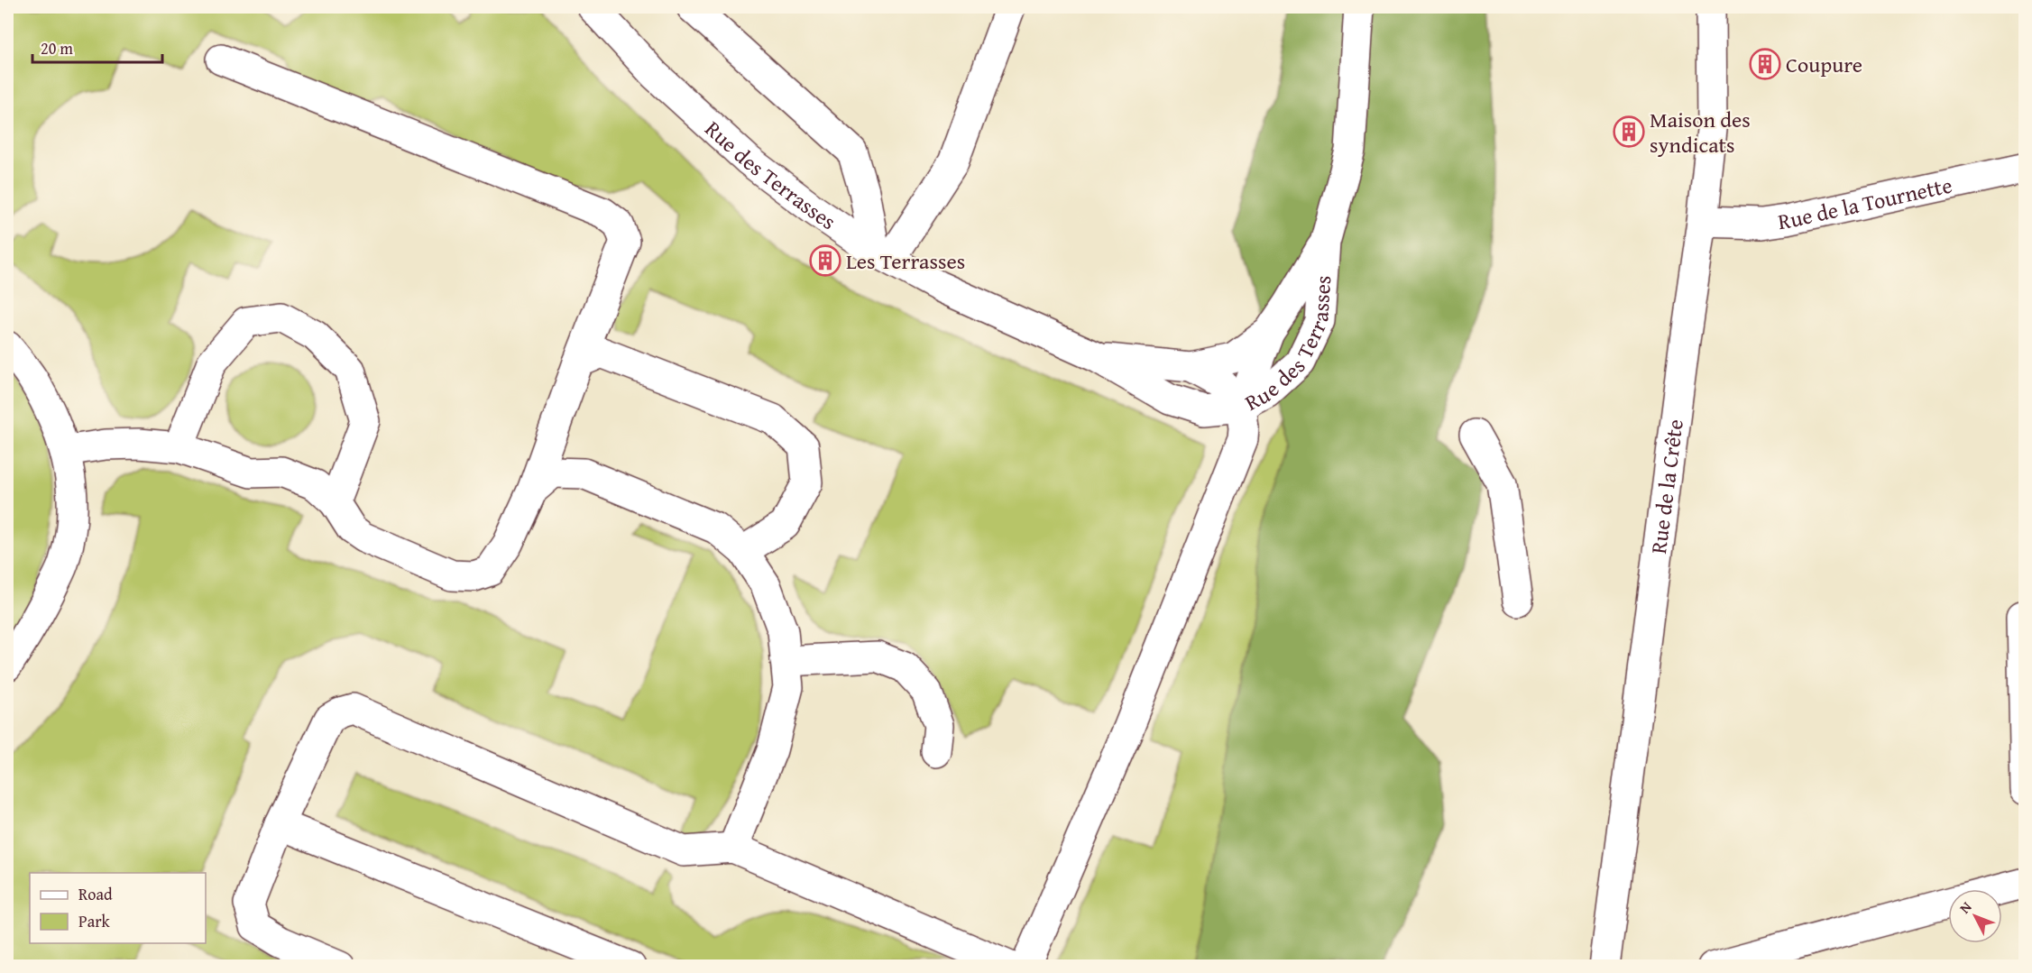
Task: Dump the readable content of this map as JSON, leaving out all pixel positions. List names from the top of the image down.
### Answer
{
  "streets": {
    "street": ["Rue des Terrasses", "Rue de la Tournette", "Rue de la Crête"]
  },
  "crossings": [
    ["Rue de la Tournette", "Rue de la Crête"]
  ],
  "places": {
    "building": ["Coupure", "Maison des syndicats", "Les Terrasses"]
  },
  "legend": ["Road", "Park"],
  "scale_bar": "20 m",
  "north": "top left"
}
